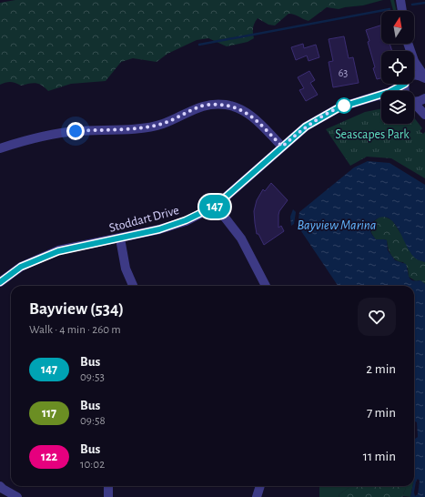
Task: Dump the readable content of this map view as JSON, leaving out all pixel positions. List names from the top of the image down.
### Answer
{
  "streets": {
    "street": ["Stoddart Drive"]
  },
  "water": ["Bayview Marina"],
  "parks": ["Seascapes Park"],
  "lines": ["bus line 147"],
  "house_numbers": ["63"],
  "north": "top",
  "page": {
    "on_map": "147",
    "heading": ["Bayview (534)", "Walk · 4 min · 260 m"],
    "list": [
      {
        "mark": "147",
        "name": "Bus",
        "note": "09:53",
        "value": "2 min"
      },
      {
        "mark": "117",
        "name": "Bus",
        "note": "09:58",
        "value": "7 min"
      },
      {
        "mark": "122",
        "name": "Bus",
        "note": "10:02",
        "value": "11 min"
      }
    ]
  }
}
